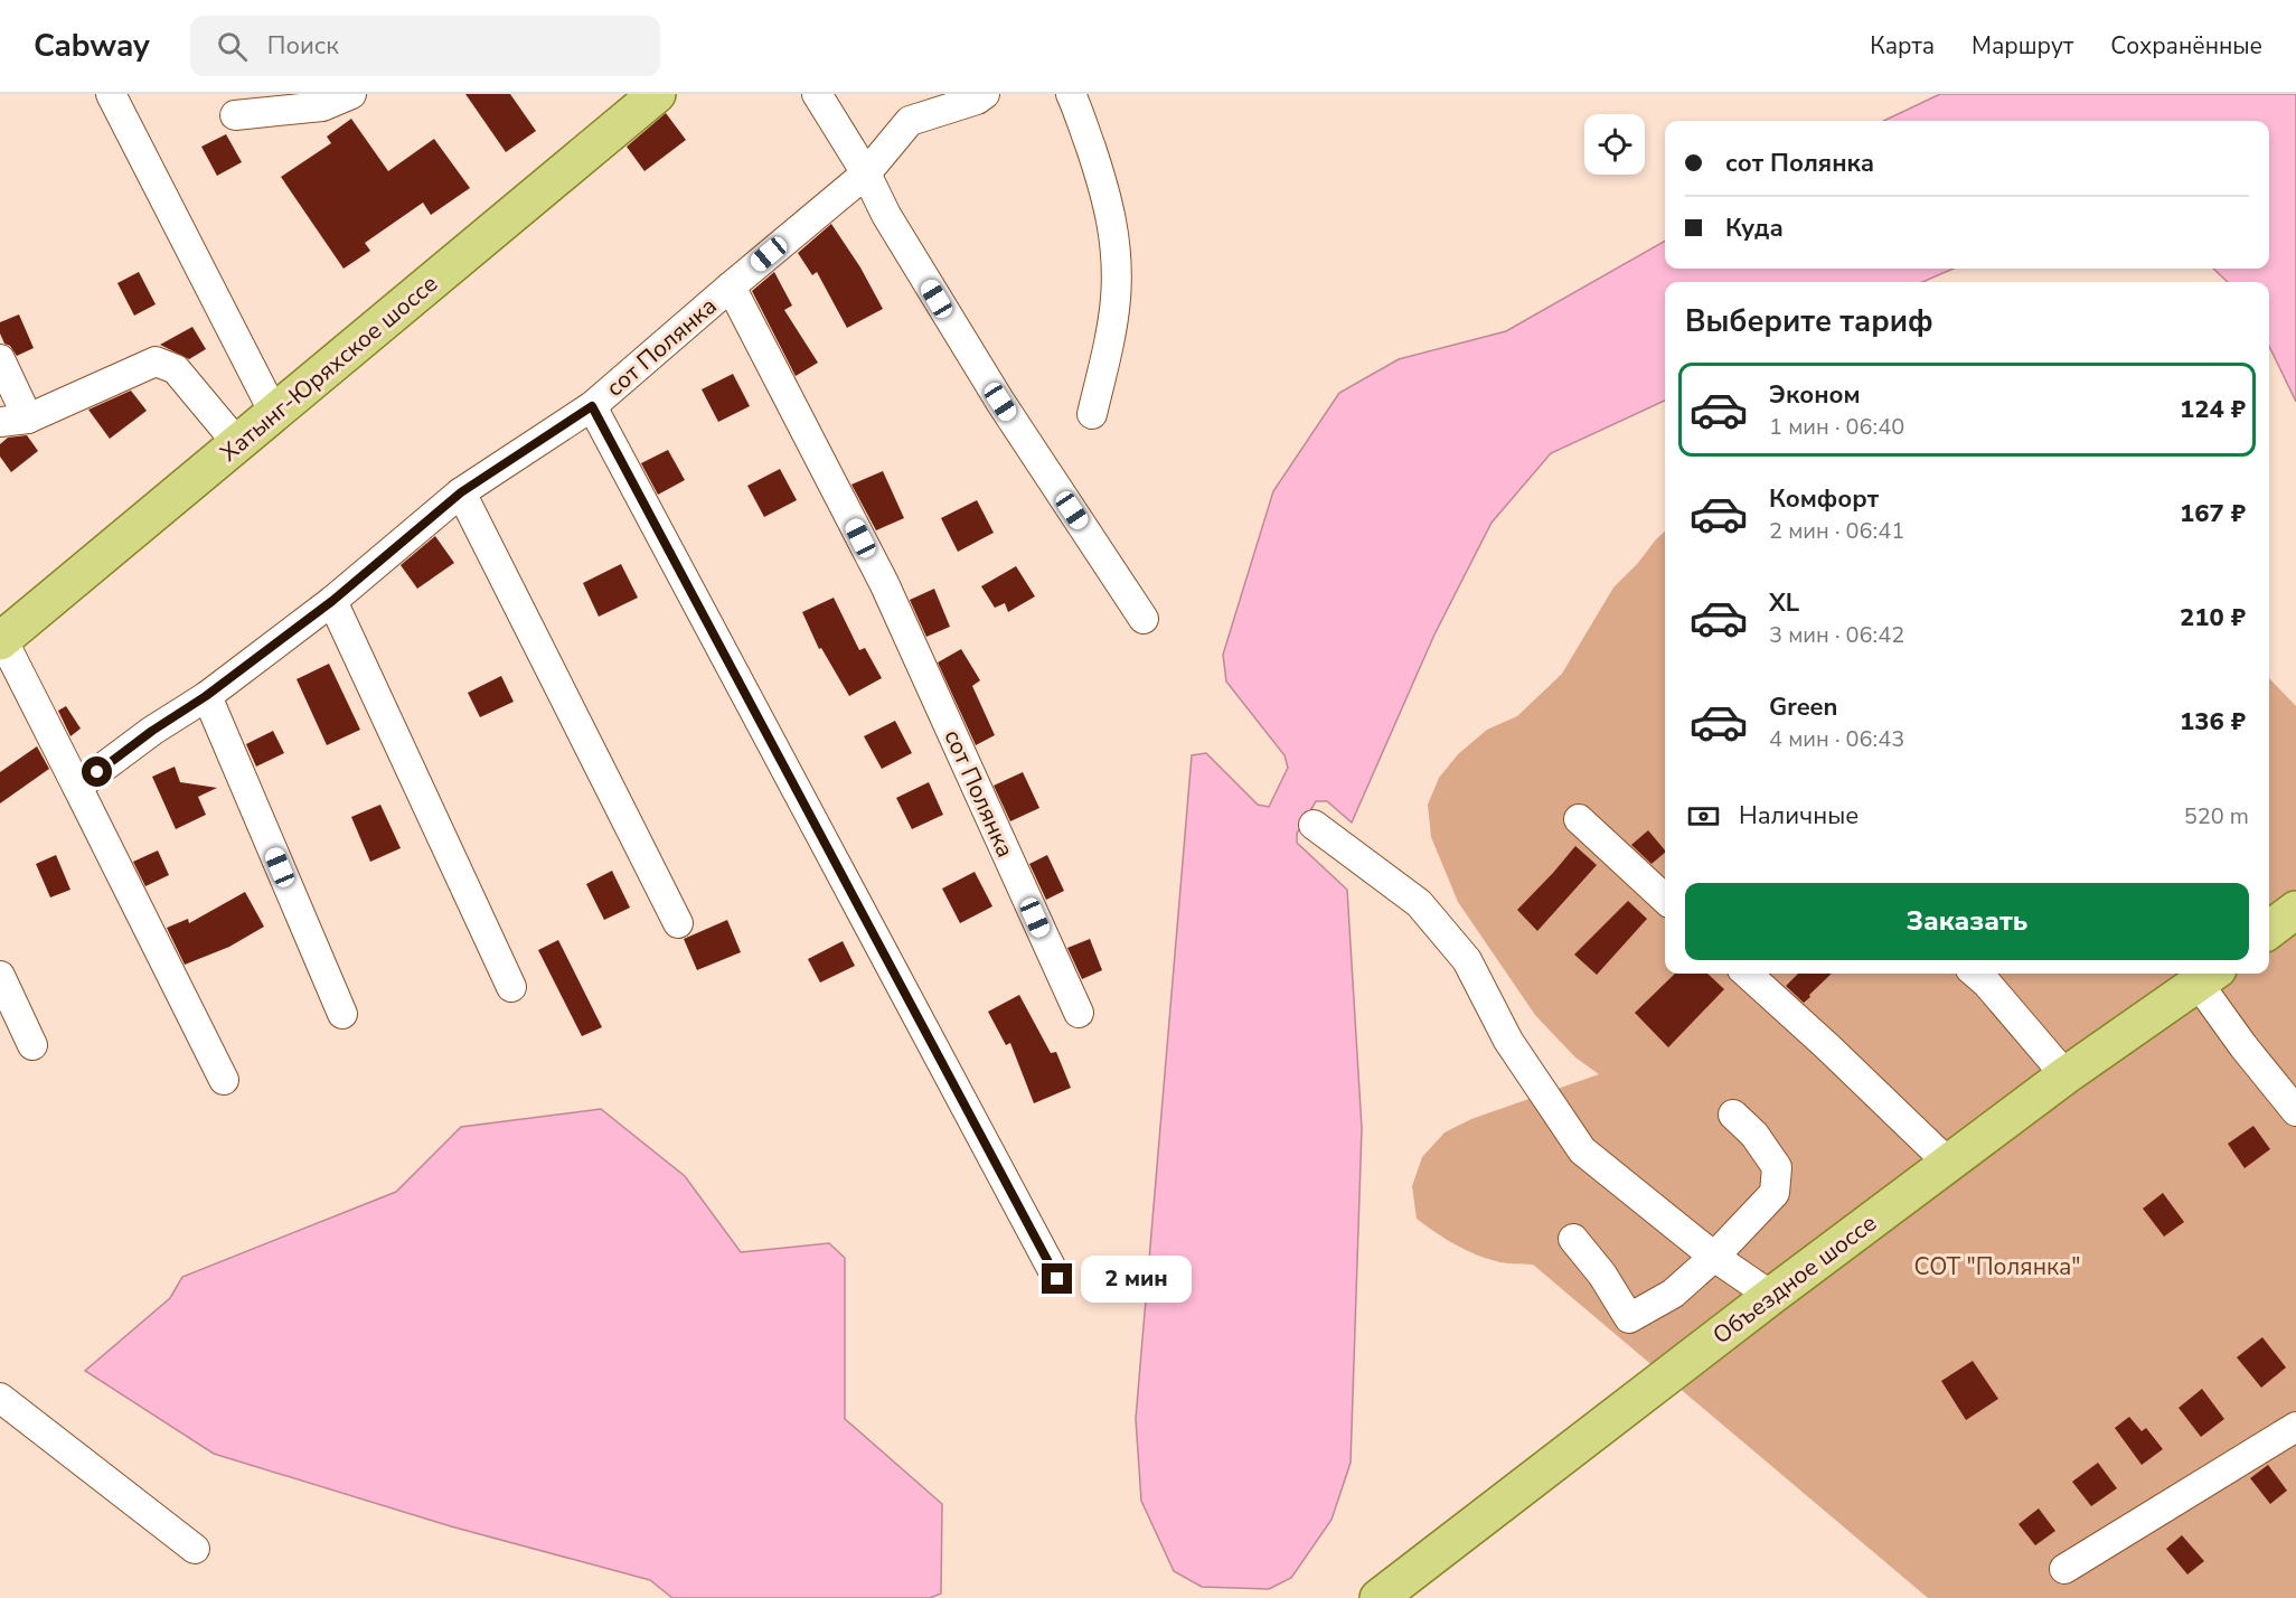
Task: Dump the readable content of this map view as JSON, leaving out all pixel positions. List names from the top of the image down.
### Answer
{
  "streets": {
    "main road": ["Хатынг-Юряхское шоссе", "Объездное шоссе"],
    "street": ["сот Полянка"]
  },
  "parks": ["СОТ \"Полянка\""],
  "page": {
    "header": "Cabway",
    "search": "Поиск",
    "nav": ["Карта", "Маршрут", "Сохранённые"],
    "banner": ["сот Полянка", "Куда"],
    "heading": "Выберите тариф",
    "list": [
      {
        "name": "Эконом",
        "note": "1 мин · 06:40",
        "value": "124 ₽"
      },
      {
        "name": "Комфорт",
        "note": "2 мин · 06:41",
        "value": "167 ₽"
      },
      {
        "name": "XL",
        "note": "3 мин · 06:42",
        "value": "210 ₽"
      },
      {
        "name": "Green",
        "note": "4 мин · 06:43",
        "value": "136 ₽"
      }
    ],
    "pay": ["Наличные", "520 m"],
    "buttons": "Заказать",
    "bubble": "2 мин"
  }
}
